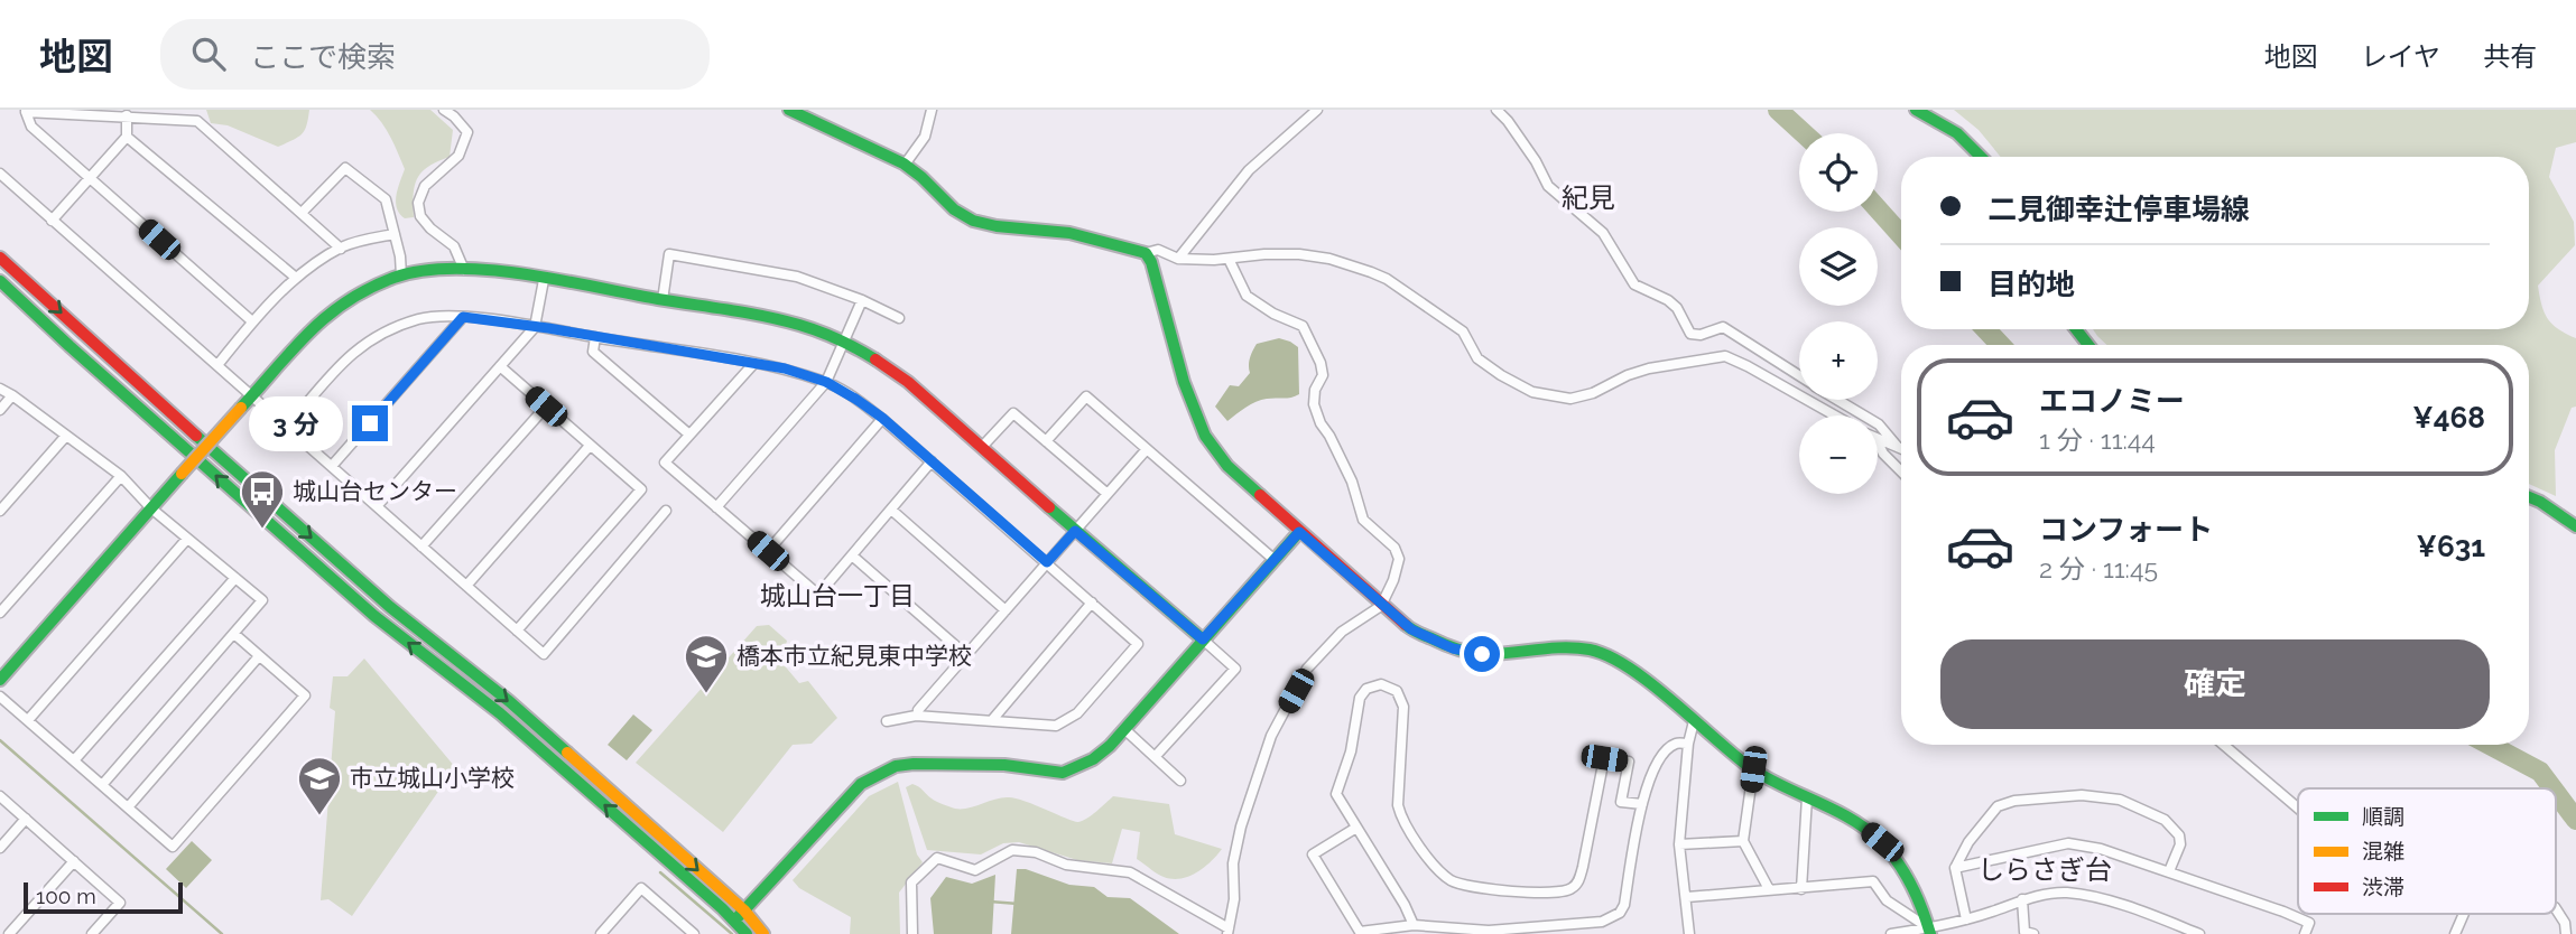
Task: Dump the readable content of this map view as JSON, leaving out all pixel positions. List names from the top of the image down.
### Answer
{
  "districts": ["紀見", "城山台一丁目", "しらさぎ台"],
  "places": {
    "bus stop": ["城山台センター"],
    "school or university": ["橋本市立紀見東中学校", "市立城山小学校"]
  },
  "legend": ["順調", "混雑", "渋滞"],
  "scale_bar": "100 m",
  "page": {
    "header": "地図",
    "search": "ここで検索",
    "nav": ["地図", "レイヤ", "共有"],
    "map_buttons": ["+", "−"],
    "banner": ["二見御幸辻停車場線", "目的地"],
    "list": [
      {
        "name": "エコノミー",
        "note": "1 分 · 11:44",
        "value": "¥468"
      },
      {
        "name": "コンフォート",
        "note": "2 分 · 11:45",
        "value": "¥631"
      }
    ],
    "bubble": "3 分",
    "buttons": "確定",
    "scale": "100 m"
  }
}
